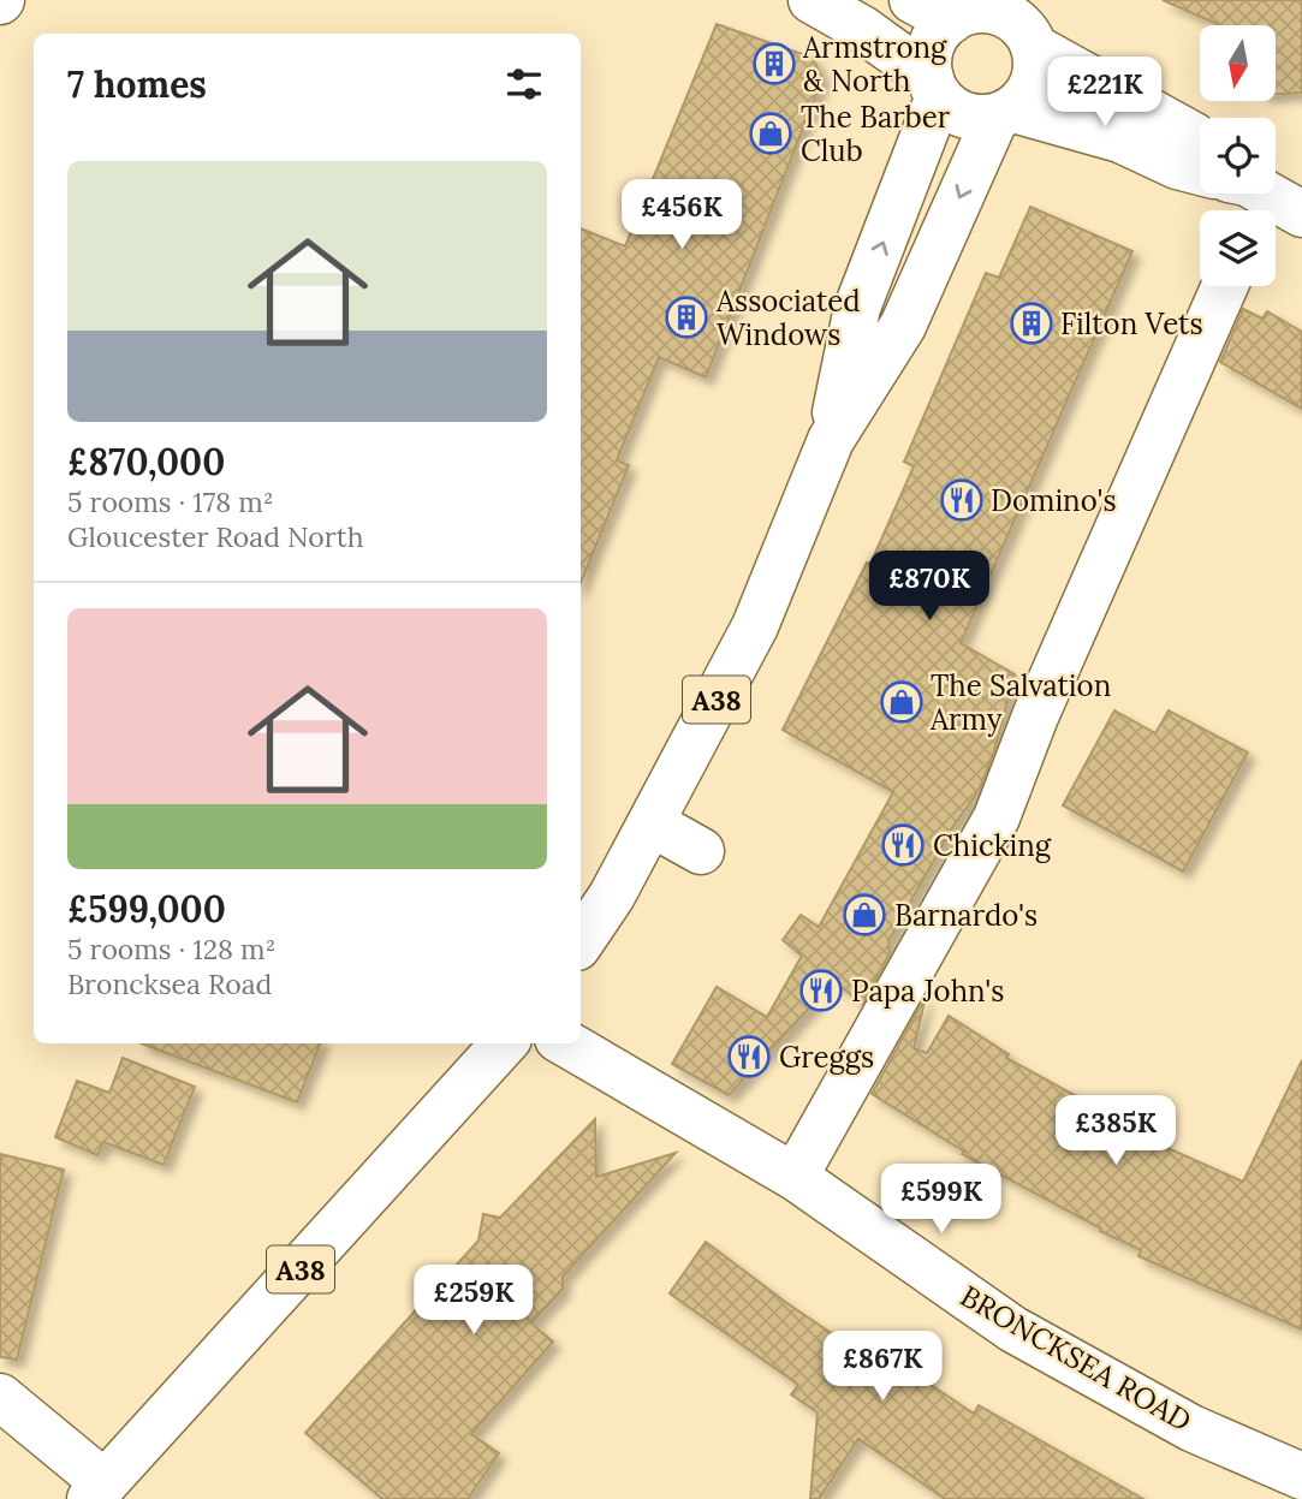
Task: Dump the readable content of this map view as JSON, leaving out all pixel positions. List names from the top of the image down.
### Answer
{
  "streets": {
    "main road": ["A38", "BRONCKSEA ROAD"]
  },
  "places": {
    "building": ["Armstrong & North", "Associated Windows", "Filton Vets"],
    "shop": ["The Barber Club", "The Salvation Army", "Barnardo's"],
    "restaurant": [
      "Domino's",
      "Chicking",
      "Papa John's",
      "Greggs"
    ]
  },
  "north": "bottom",
  "page": {
    "heading": "7 homes",
    "price": [
      "£221K",
      "£456K",
      "£870K",
      "£385K",
      "£599K",
      "£259K",
      "£867K"
    ],
    "list": [
      {
        "name": "£870,000",
        "note": "5 rooms · 178 m² · Gloucester Road North"
      },
      {
        "name": "£599,000",
        "note": "5 rooms · 128 m² · Broncksea Road"
      }
    ]
  }
}
